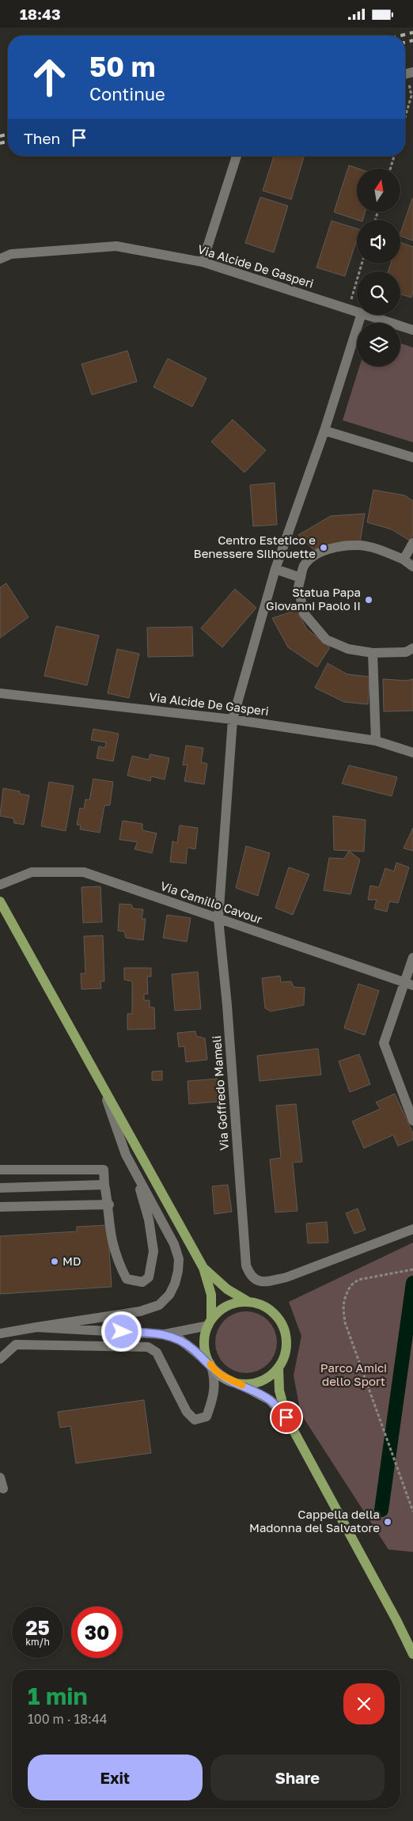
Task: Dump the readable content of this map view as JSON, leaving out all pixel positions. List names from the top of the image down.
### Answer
{
  "streets": {
    "street": ["Via Alcide De Gasperi", "Via Camillo Cavour", "Via Goffredo Mameli"]
  },
  "crossings": [
    ["Via Alcide De Gasperi", "Via Goffredo Mameli"],
    ["Via Camillo Cavour", "Via Goffredo Mameli"]
  ],
  "parks": ["Parco Amici dello Sport"],
  "places": [
    "Centro Estetico e Benessere Silhouette",
    "Statua Papa Giovanni Paolo II",
    "MD",
    "Cappella della Madonna del Salvatore"
  ],
  "north": "top",
  "page": {
    "status": "18:43",
    "turn": ["50 m", "Continue"],
    "then": "Then",
    "speed": "25 km/h",
    "limit": "30",
    "heading": ["1 min", "100 m · 18:44"],
    "buttons": ["Exit", "Share"]
  }
}
